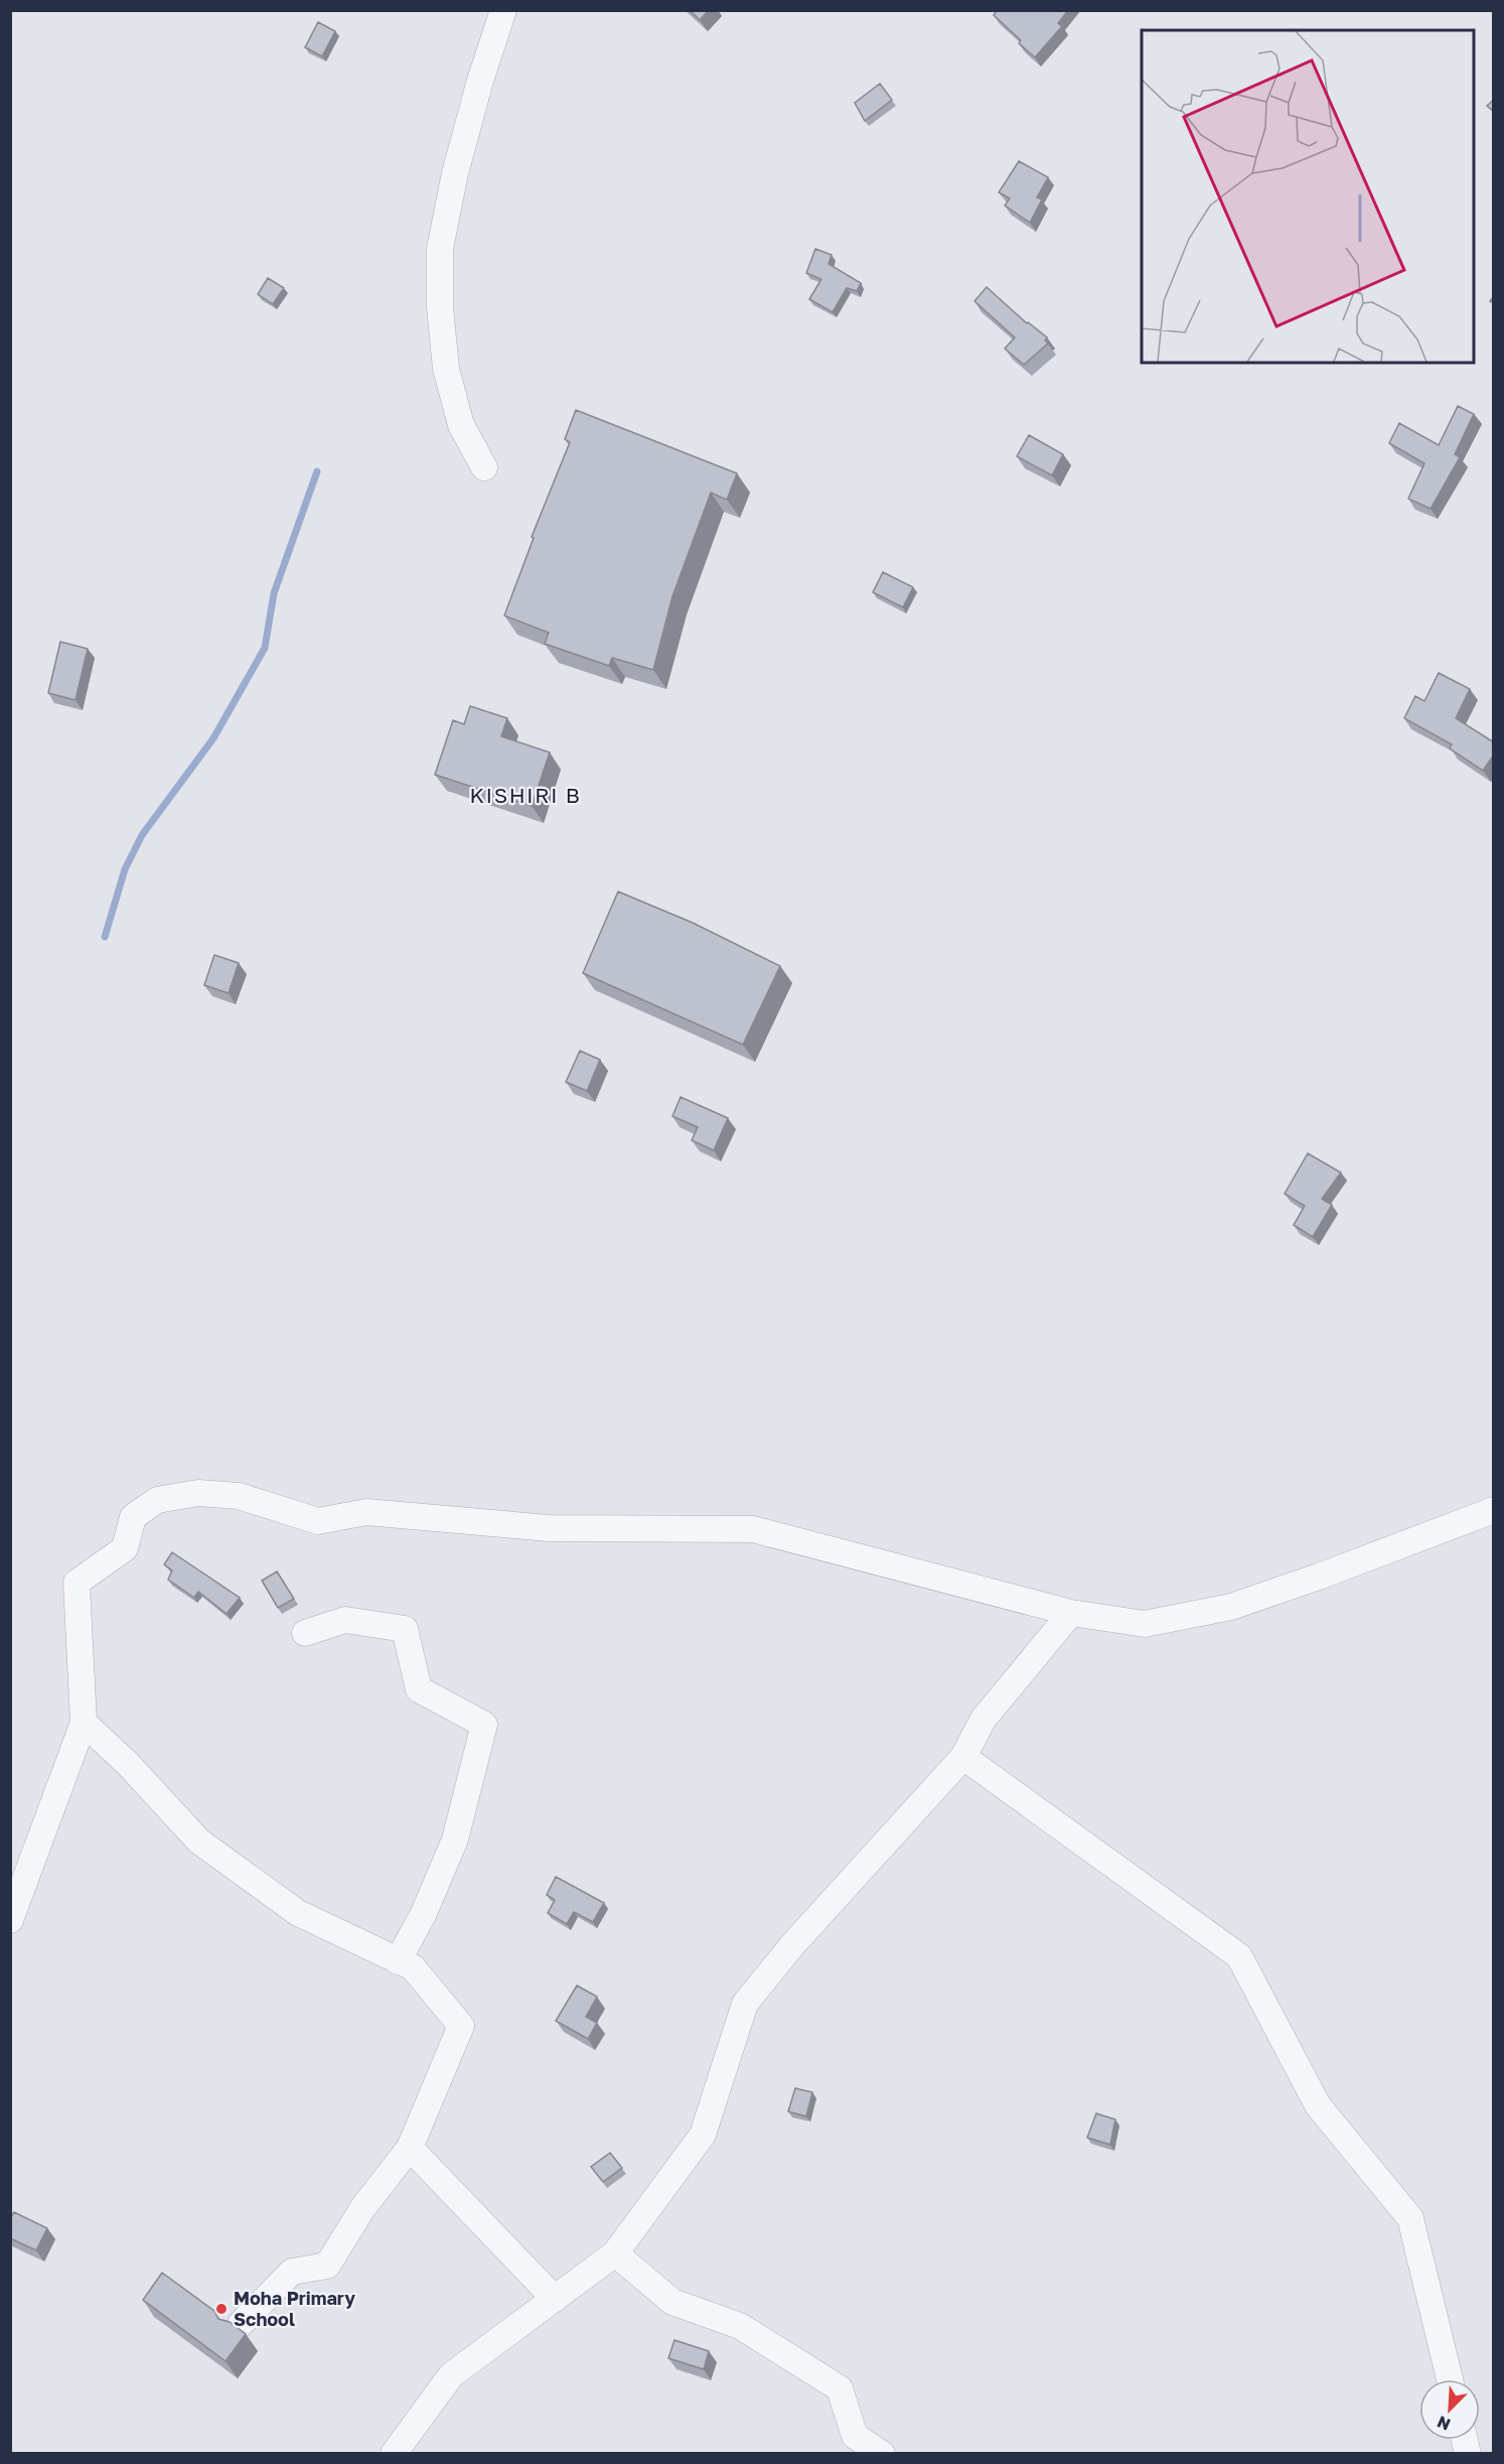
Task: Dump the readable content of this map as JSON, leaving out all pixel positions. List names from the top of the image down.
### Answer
{
  "districts": ["KISHIRI B"],
  "places": ["Moha Primary School"],
  "north": "bottom left"
}
